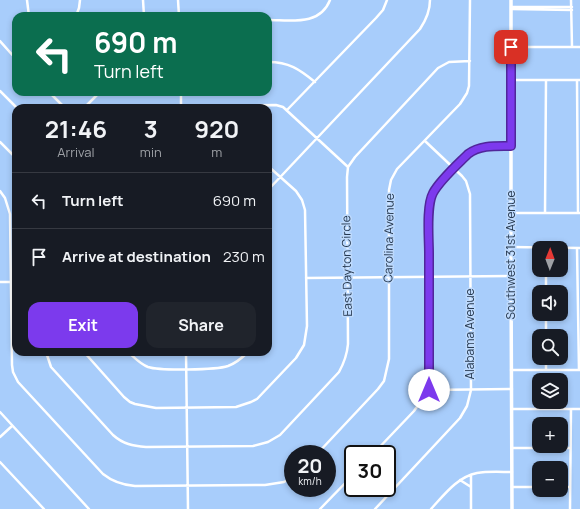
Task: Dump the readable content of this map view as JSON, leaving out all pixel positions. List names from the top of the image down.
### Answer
{
  "streets": {
    "main road": ["Southwest 31st Avenue"],
    "street": ["Carolina Avenue", "East Dayton Circle", "Alabama Avenue"]
  },
  "crossings": [
    ["Carolina Avenue", "Alabama Avenue"]
  ],
  "north": "top",
  "page": {
    "turn": ["690 m", "Turn left"],
    "eta": [
      "21:46",
      "Arrival",
      "3",
      "min",
      "920",
      "m"
    ],
    "list": [
      {
        "name": "Turn left",
        "value": "690 m"
      },
      {
        "name": "Arrive at destination",
        "value": "230 m"
      }
    ],
    "map_buttons": ["+", "−"],
    "buttons": ["Exit", "Share"],
    "speed": "20 km/h",
    "limit": "30"
  }
}
